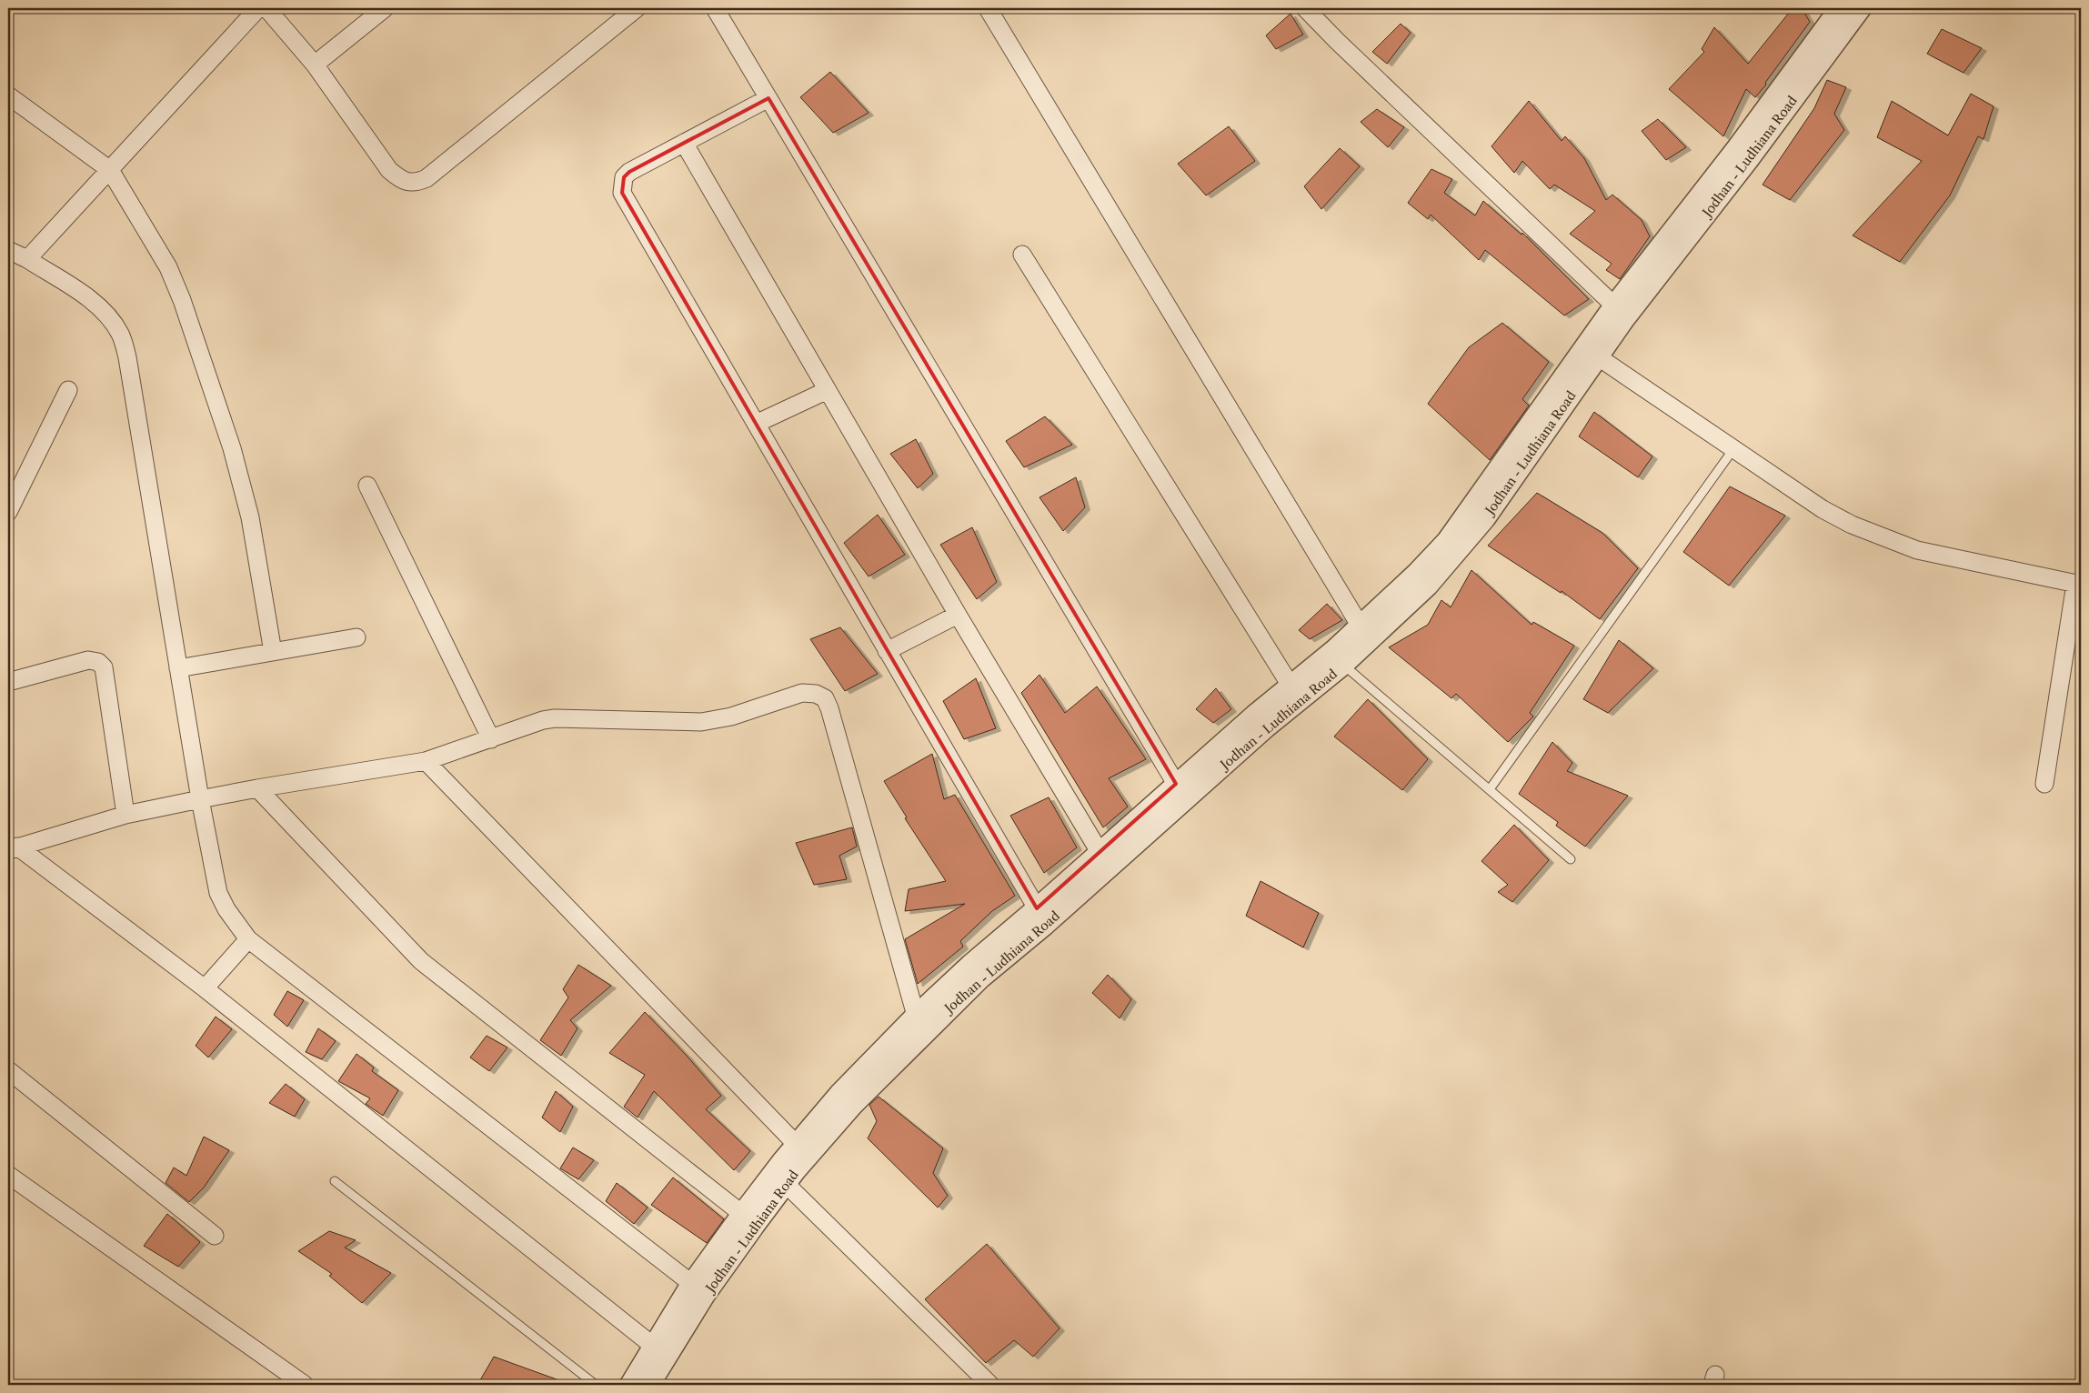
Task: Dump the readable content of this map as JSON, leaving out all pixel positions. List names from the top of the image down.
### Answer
{
  "streets": {
    "street": ["Jodhan - Ludhiana Road"]
  }
}
